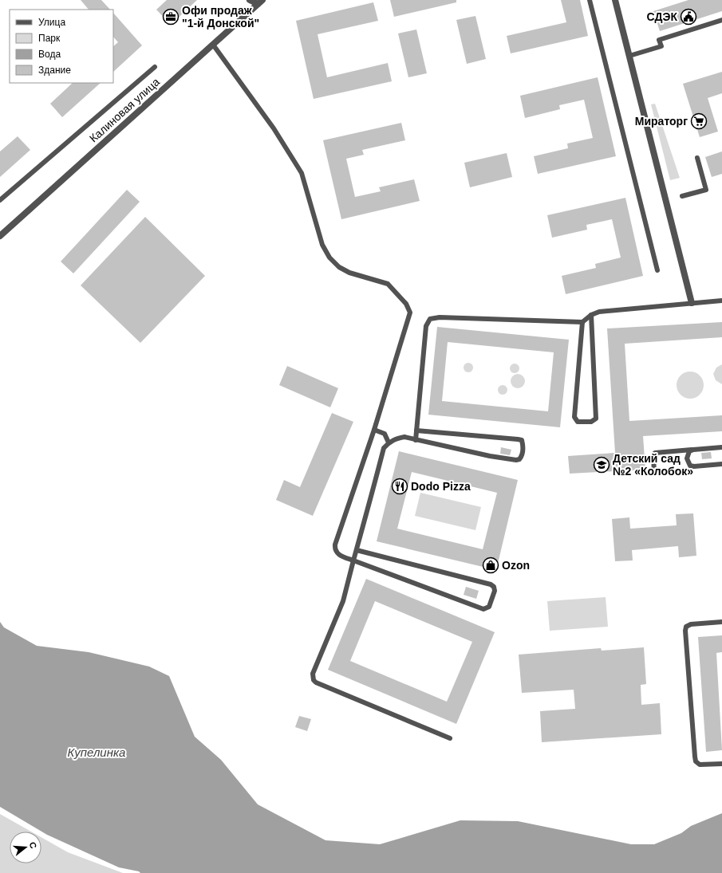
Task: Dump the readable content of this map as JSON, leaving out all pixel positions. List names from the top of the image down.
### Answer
{
  "streets": {
    "street": ["Калиновая улица"]
  },
  "water": ["Купелинка"],
  "places": {
    "office": ["Офи продаж \"1-й Донской\""],
    "public building": ["СДЭК"],
    "supermarket": ["Мираторг"],
    "school or university": ["Детский сад №2 «Колобок»"],
    "restaurant": ["Dodo Pizza"],
    "shop": ["Ozon"]
  },
  "legend": [
    "Улица",
    "Парк",
    "Вода",
    "Здание"
  ],
  "north": "right"
}
